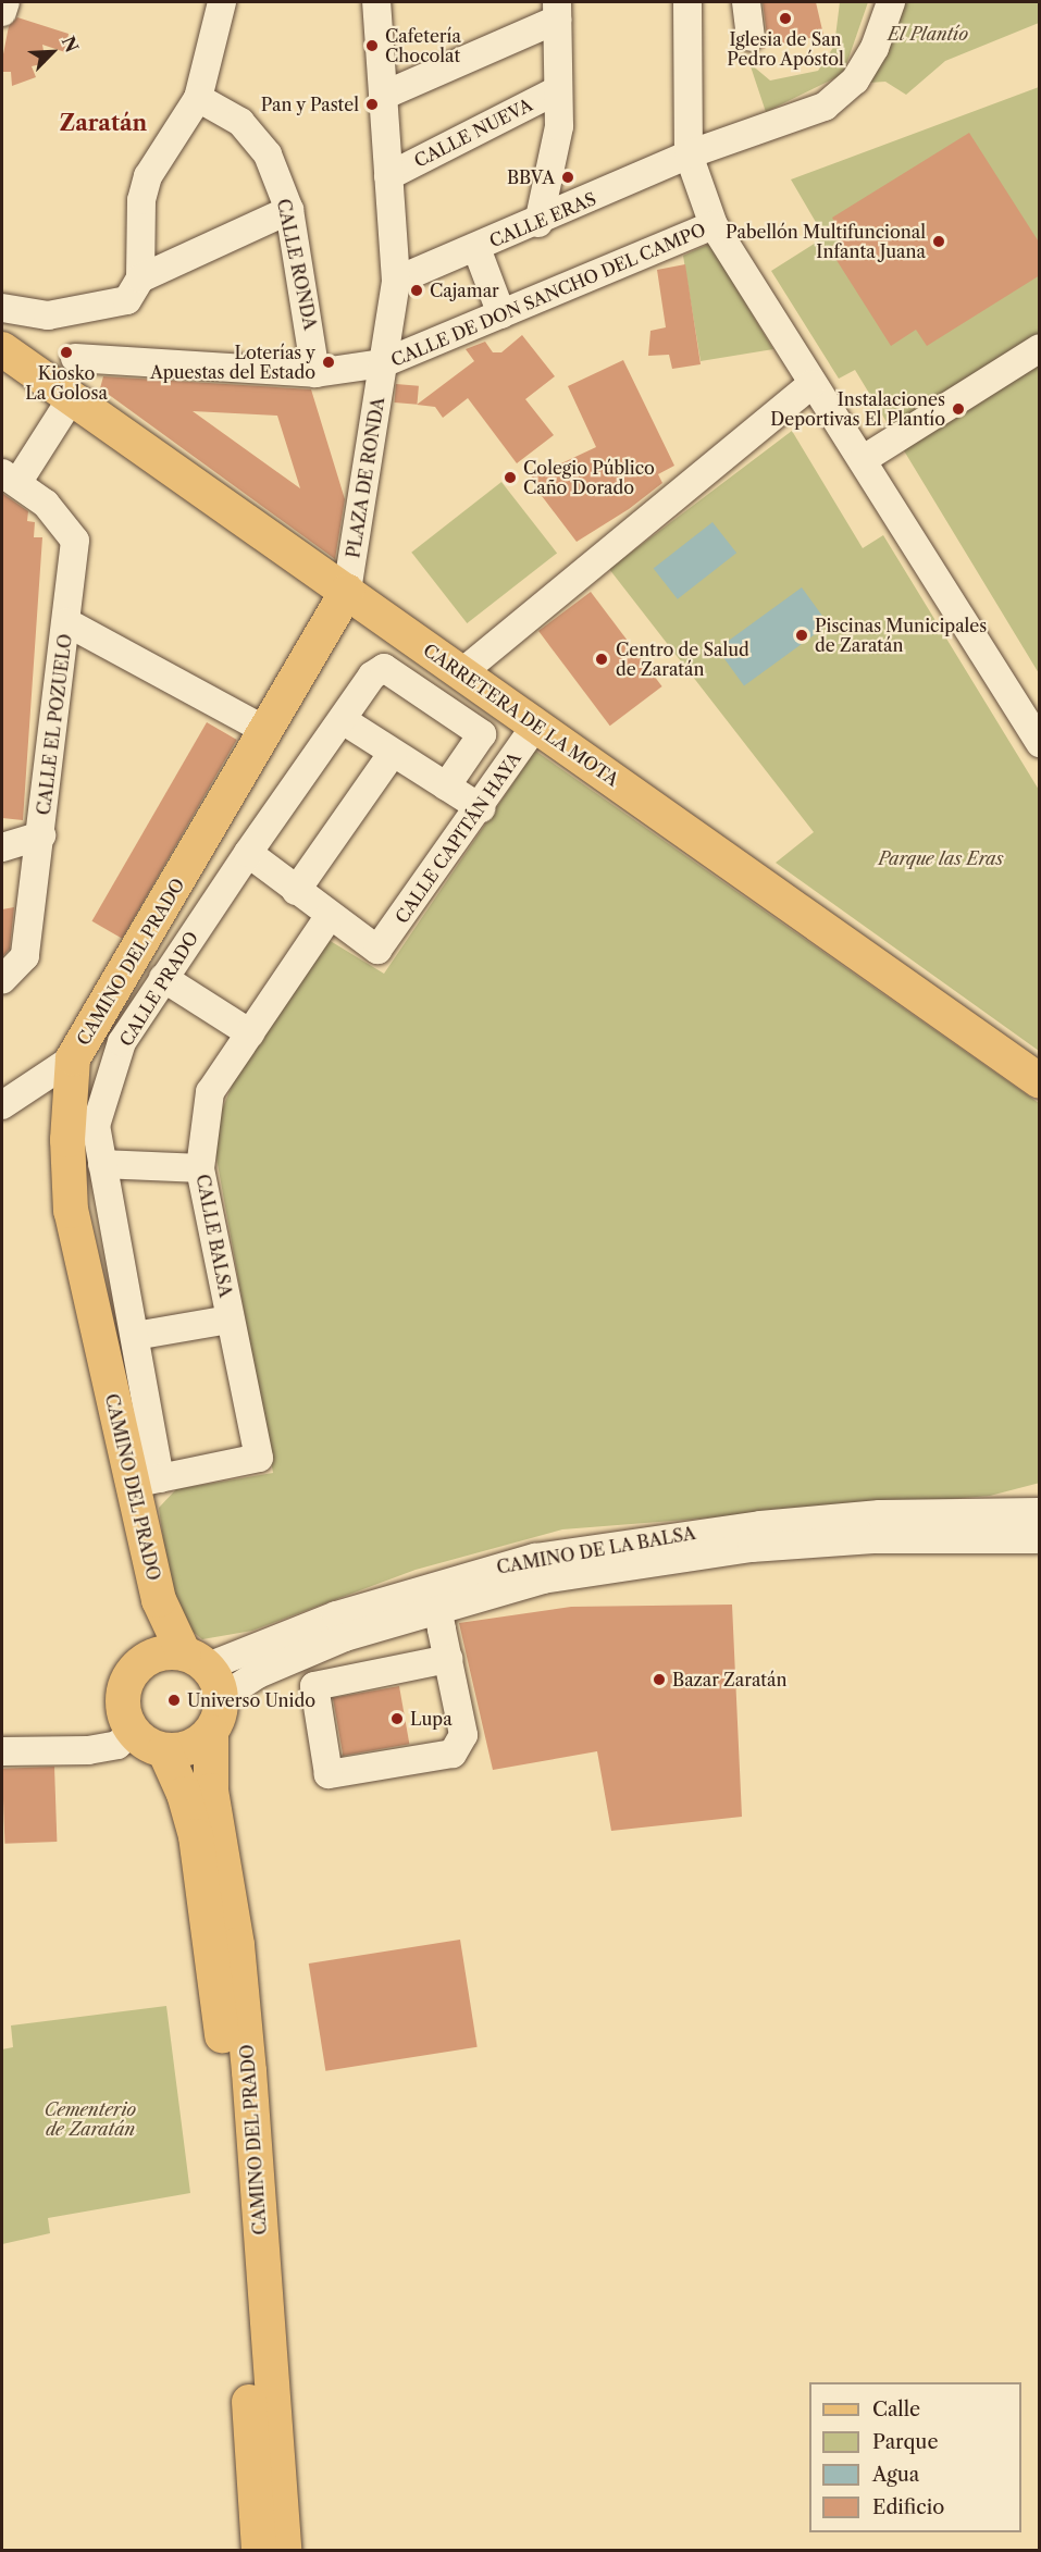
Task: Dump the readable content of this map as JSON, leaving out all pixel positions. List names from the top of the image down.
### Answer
{
  "streets": {
    "main road": ["CARRETERA DE LA MOTA", "CAMINO DEL PRADO"],
    "street": [
      "CALLE NUEVA",
      "CALLE ERAS",
      "CALLE RONDA",
      "CALLE DE DON SANCHO DEL CAMPO",
      "PLAZA DE RONDA",
      "CALLE EL POZUELO",
      "CALLE CAPITÁN HAYA",
      "CALLE PRADO",
      "CALLE BALSA",
      "CAMINO DE LA BALSA"
    ]
  },
  "crossings": [
    ["CALLE NUEVA", "CALLE ERAS"],
    ["CALLE NUEVA", "CALLE DE DON SANCHO DEL CAMPO"],
    ["CALLE NUEVA", "PLAZA DE RONDA"],
    ["CALLE RONDA", "CALLE DE DON SANCHO DEL CAMPO"],
    ["CALLE DE DON SANCHO DEL CAMPO", "PLAZA DE RONDA"],
    ["PLAZA DE RONDA", "CARRETERA DE LA MOTA"],
    ["PLAZA DE RONDA", "CAMINO DEL PRADO"],
    ["CARRETERA DE LA MOTA", "CALLE CAPITÁN HAYA"],
    ["CARRETERA DE LA MOTA", "CAMINO DEL PRADO"],
    ["CALLE CAPITÁN HAYA", "CALLE BALSA"],
    ["CAMINO DEL PRADO", "CALLE PRADO"],
    ["CAMINO DEL PRADO", "CALLE BALSA"],
    ["CAMINO DEL PRADO", "CAMINO DE LA BALSA"],
    ["CALLE PRADO", "CALLE BALSA"]
  ],
  "districts": ["Zaratán"],
  "parks": ["El Plantío", "Parque las Eras", "Cementerio de Zaratán"],
  "places": [
    "Iglesia de San Pedro Apóstol",
    "Cafetería Chocolat",
    "Pan y Pastel",
    "BBVA",
    "Pabellón Multifuncional Infanta Juana",
    "Cajamar",
    "Kiosko La Golosa",
    "Loterías y Apuestas del Estado",
    "Instalaciones Deportivas El Plantío",
    "Colegio Público Caño Dorado",
    "Piscinas Municipales de Zaratán",
    "Centro de Salud de Zaratán",
    "Bazar Zaratán",
    "Universo Unido",
    "Lupa"
  ],
  "legend": [
    "Calle",
    "Parque",
    "Agua",
    "Edificio"
  ],
  "north": "top right"
}
